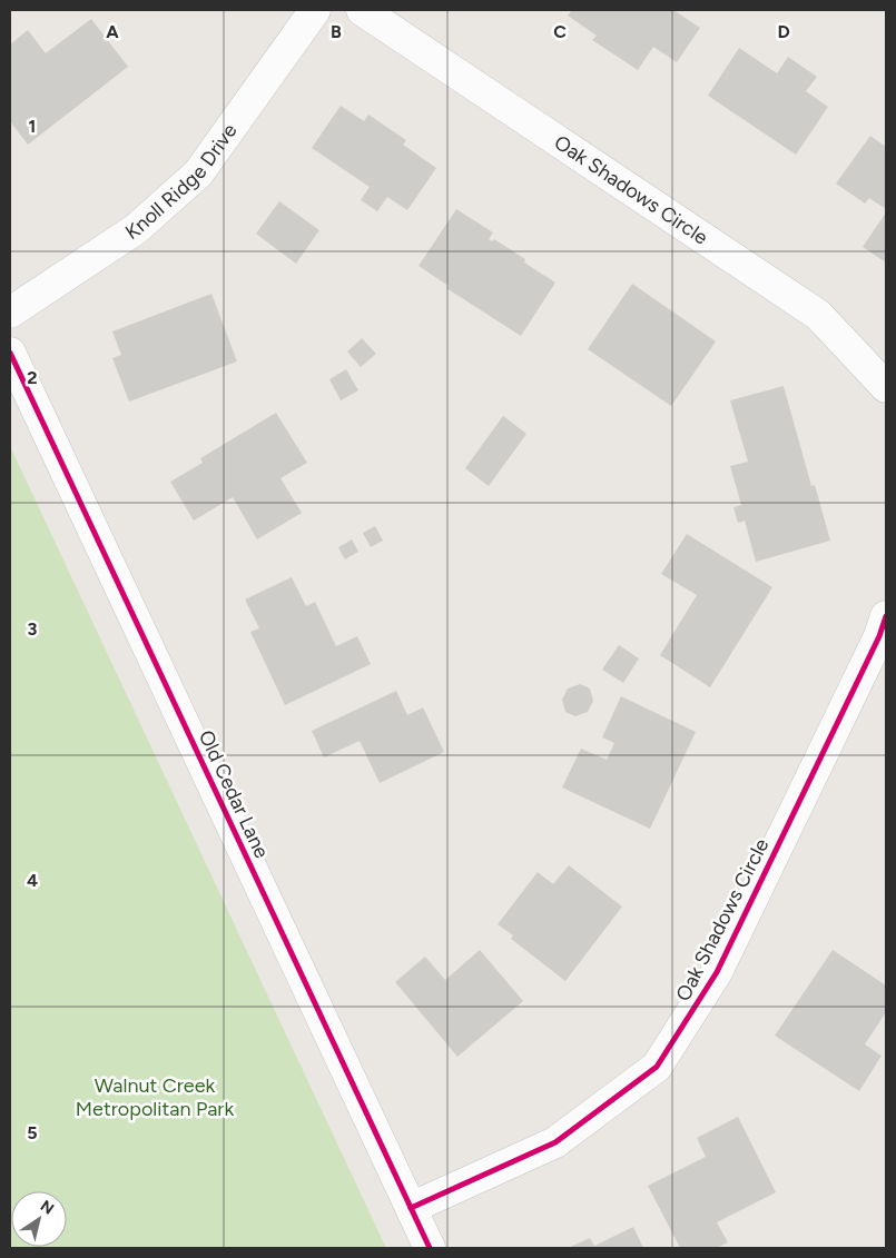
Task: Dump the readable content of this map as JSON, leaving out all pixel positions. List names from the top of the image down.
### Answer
{
  "streets": {
    "street": ["Knoll Ridge Drive", "Oak Shadows Circle", "Old Cedar Lane"]
  },
  "crossings": [
    ["Oak Shadows Circle", "Old Cedar Lane"]
  ],
  "parks": ["Walnut Creek Metropolitan Park"],
  "north": "top right",
  "grid": {
    "columns": [
      "A",
      "B",
      "C",
      "D"
    ],
    "rows": [
      "1",
      "2",
      "3",
      "4",
      "5"
    ]
  }
}
